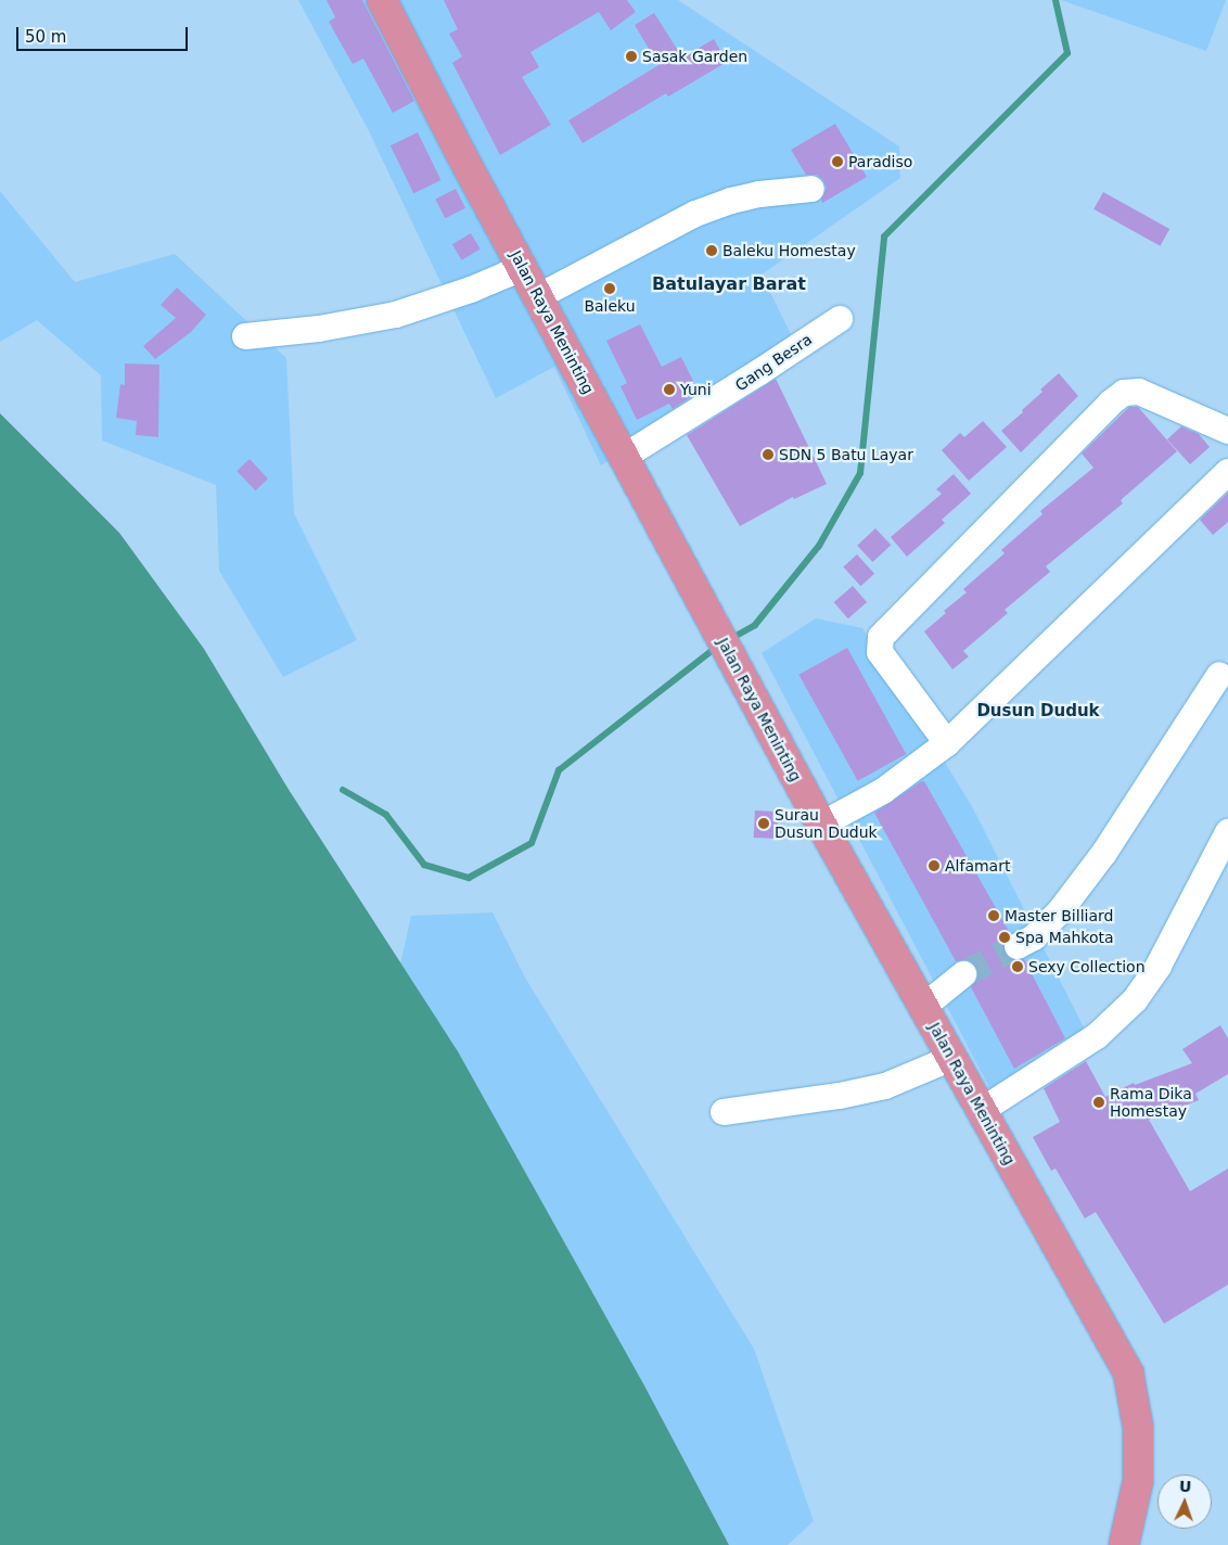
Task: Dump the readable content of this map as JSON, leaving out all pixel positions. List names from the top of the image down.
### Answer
{
  "streets": {
    "highway": ["Jalan Raya Meninting"],
    "street": ["Gang Besra"]
  },
  "crossings": [
    ["Jalan Raya Meninting", "Gang Besra"]
  ],
  "districts": ["Batulayar Barat", "Dusun Duduk"],
  "places": [
    "Sasak Garden",
    "Paradiso",
    "Baleku Homestay",
    "Baleku",
    "Yuni",
    "SDN 5 Batu Layar",
    "Surau Dusun Duduk",
    "Alfamart",
    "Master Billiard",
    "Spa Mahkota",
    "Sexy Collection",
    "Rama Dika Homestay"
  ],
  "scale_bar": "50 m",
  "north": "top"
}
